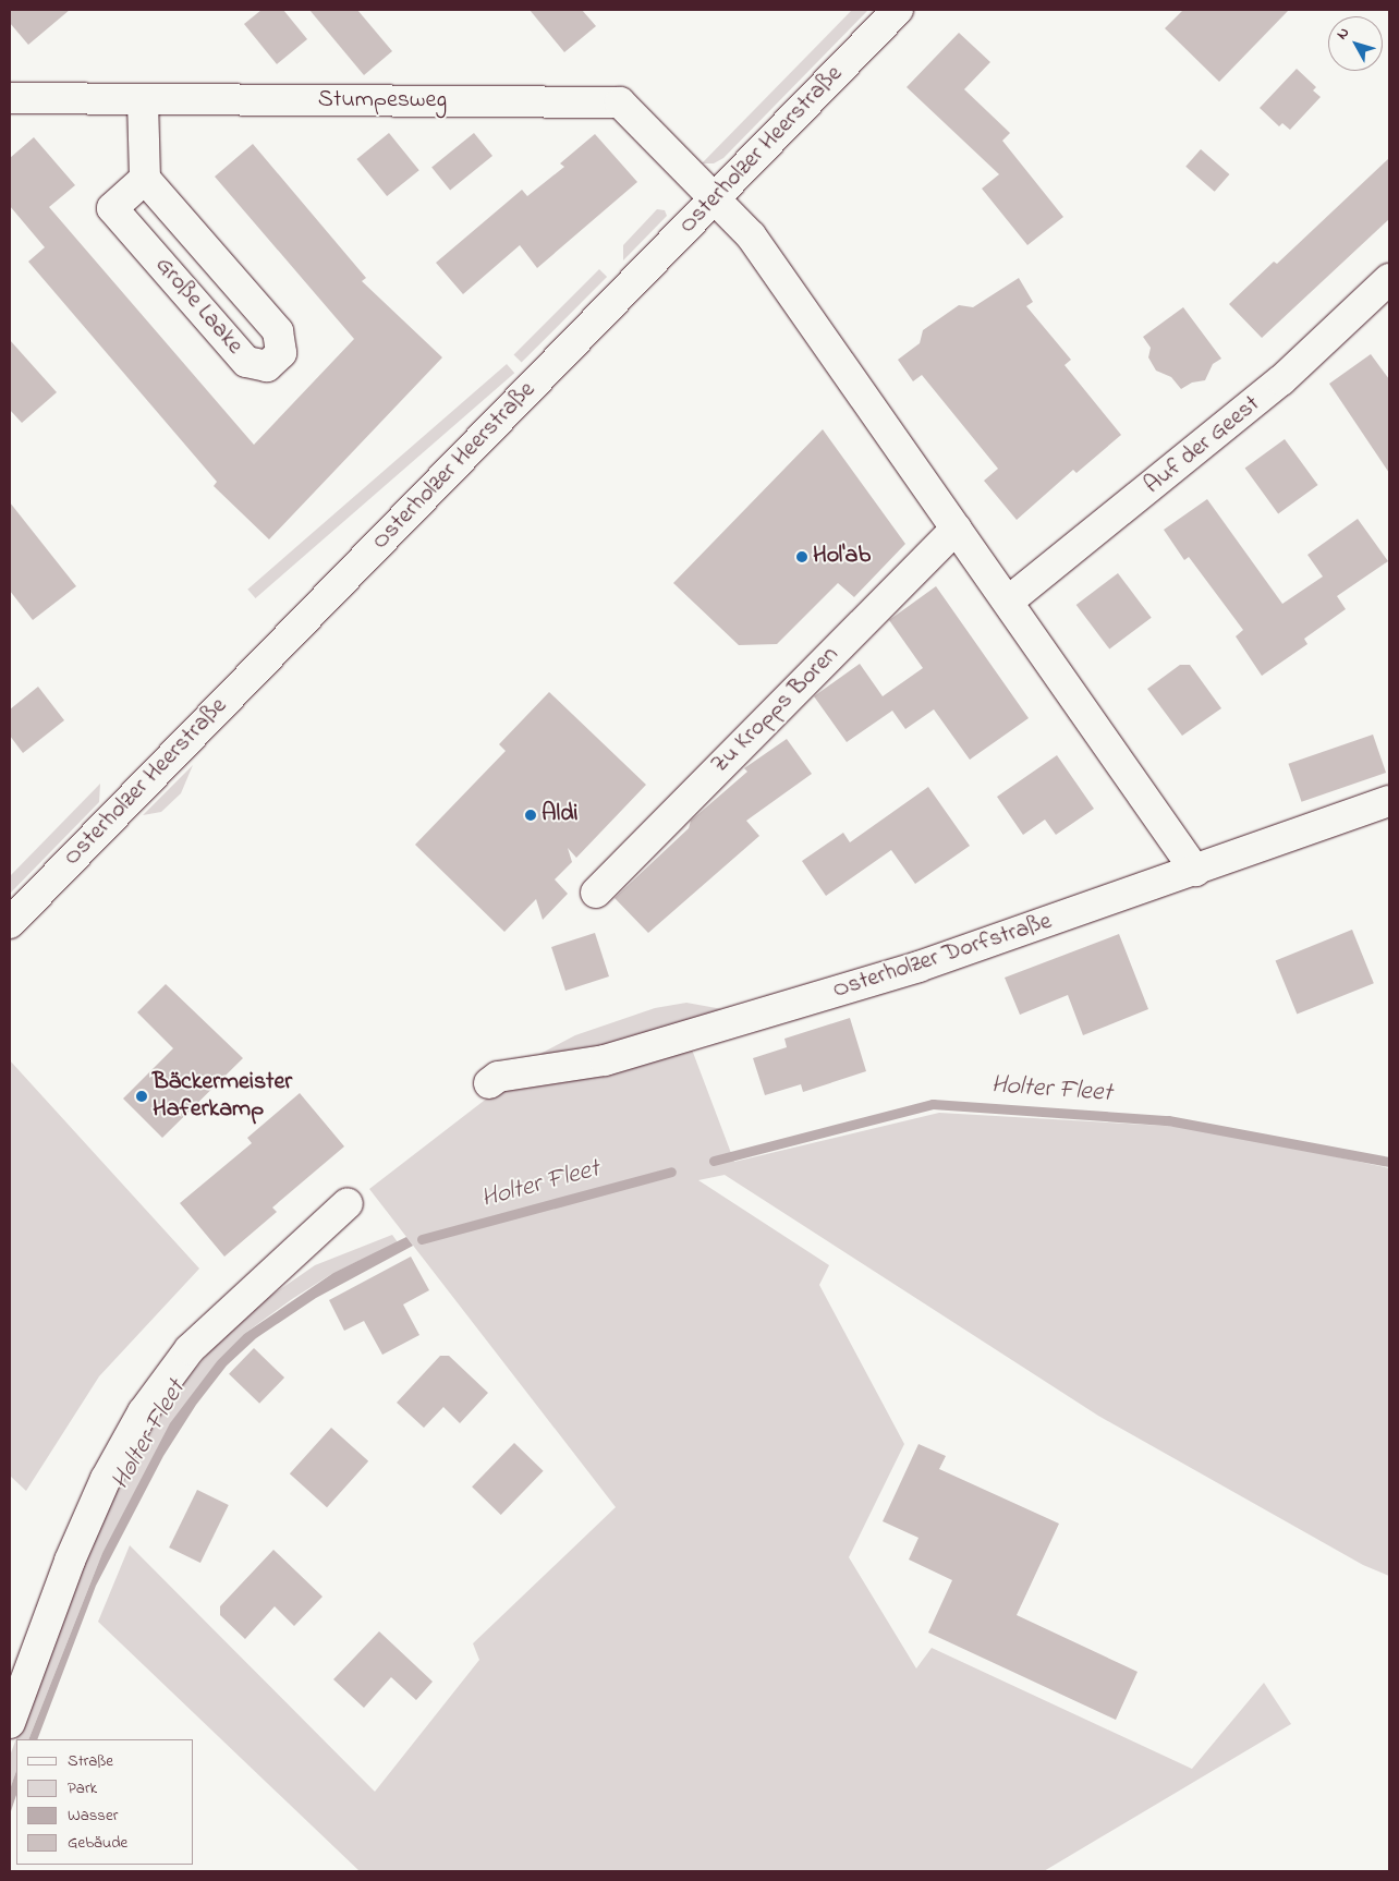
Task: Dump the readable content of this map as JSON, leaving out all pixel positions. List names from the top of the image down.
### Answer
{
  "streets": {
    "street": [
      "Stumpesweg",
      "Osterholzer Heerstraße",
      "Große Laake",
      "Auf der Geest",
      "Zu Kropps Boren",
      "Osterholzer Dorfstraße"
    ]
  },
  "crossings": [
    ["Stumpesweg", "Osterholzer Heerstraße"]
  ],
  "water": ["Holter Fleet"],
  "places": ["Hol'ab", "Aldi", "Bäckermeister Haferkamp"],
  "legend": [
    "Straße",
    "Park",
    "Wasser",
    "Gebäude"
  ],
  "north": "top left"
}
